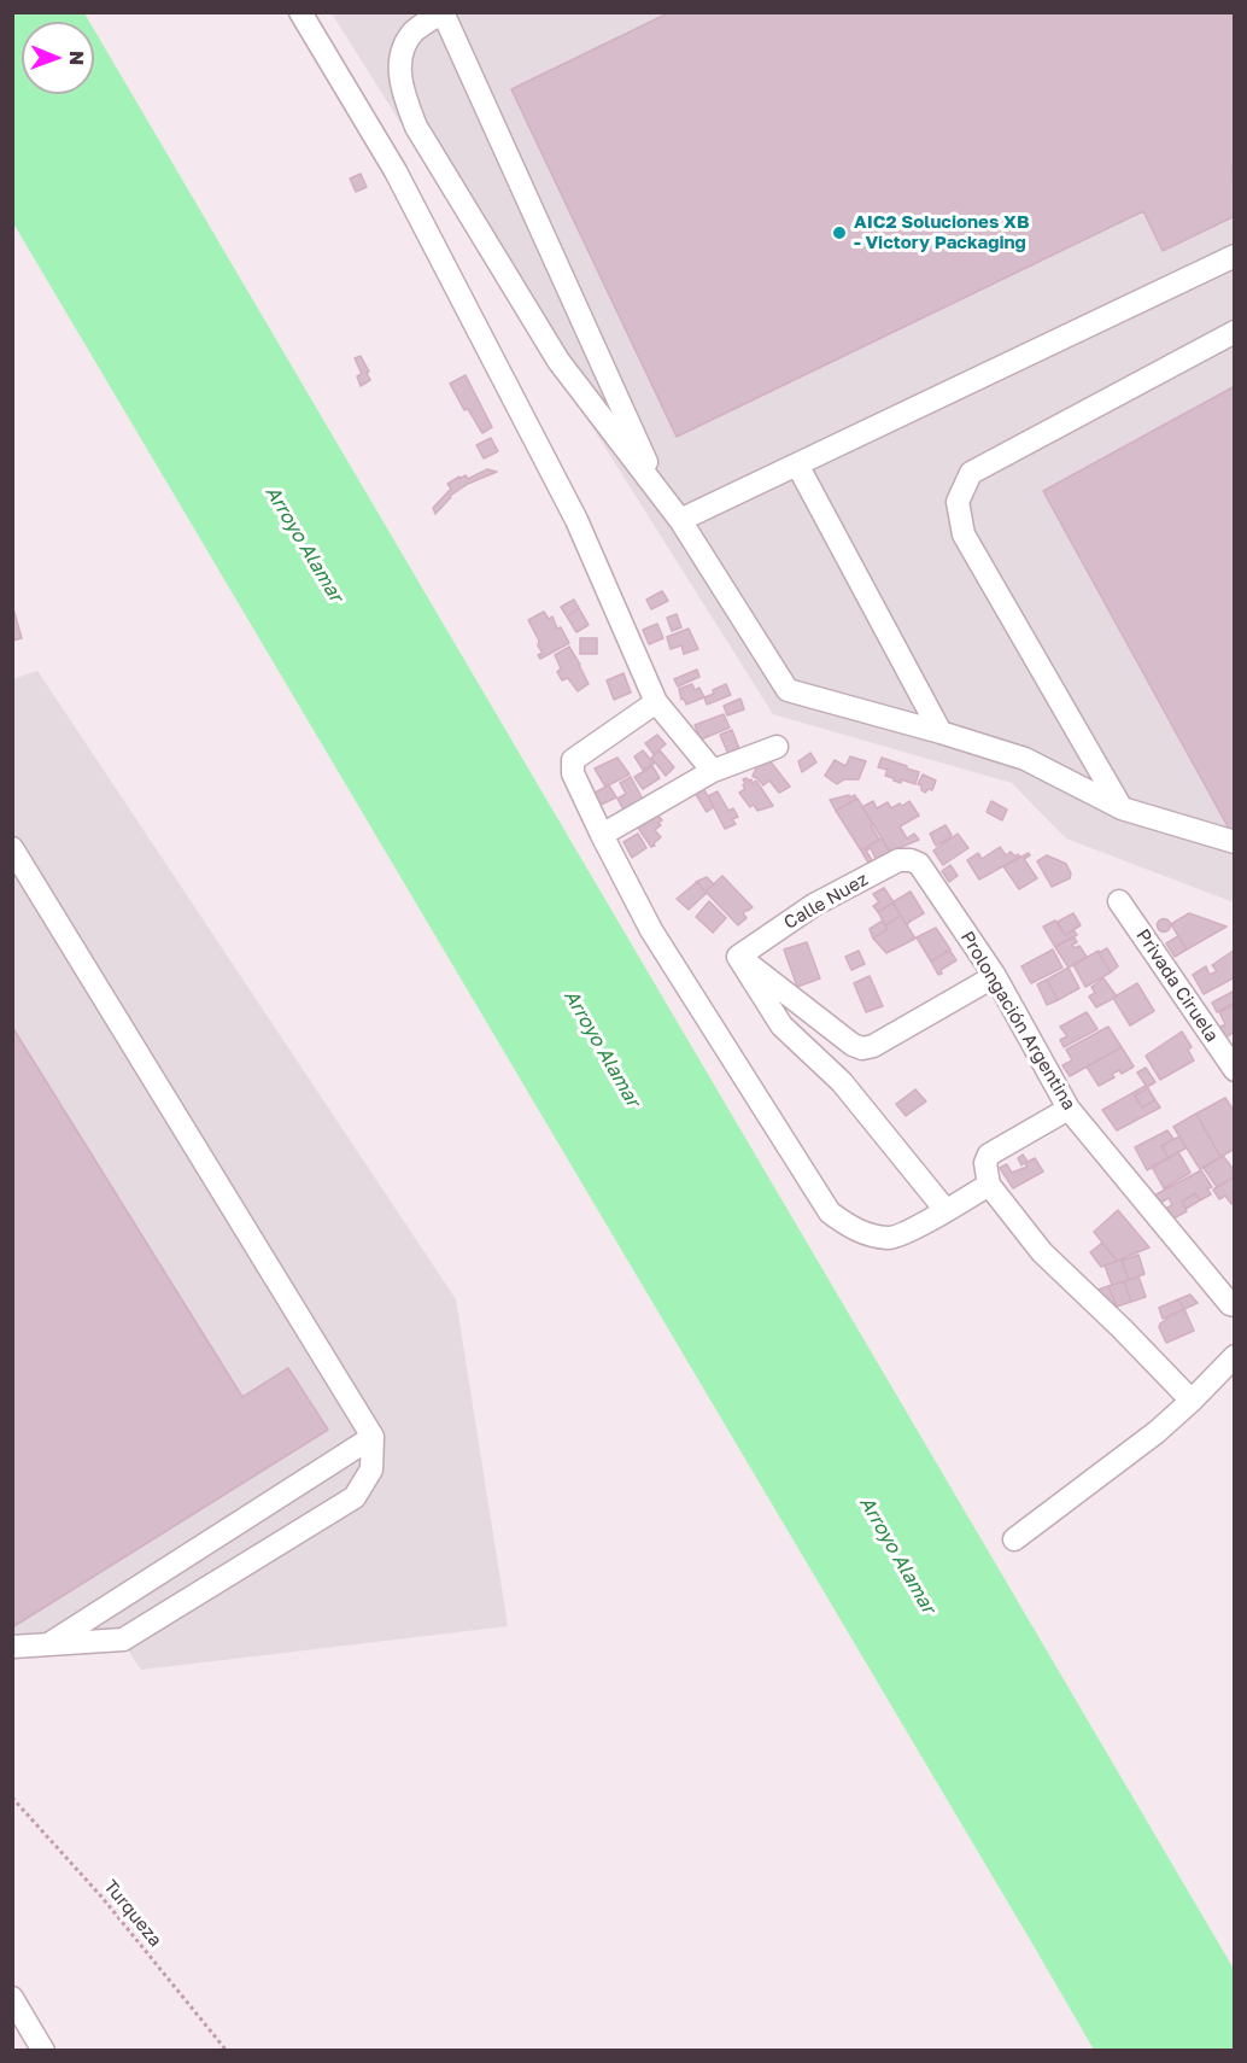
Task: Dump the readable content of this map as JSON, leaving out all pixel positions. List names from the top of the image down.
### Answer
{
  "streets": {
    "street": ["Calle Nuez", "Privada Ciruela", "Prolongación Argentina"],
    "path": ["Turqueza"]
  },
  "crossings": [
    ["Calle Nuez", "Prolongación Argentina"]
  ],
  "water": ["Arroyo Alamar"],
  "places": ["AIC2 Soluciones XB - Victory Packaging"],
  "north": "right"
}
